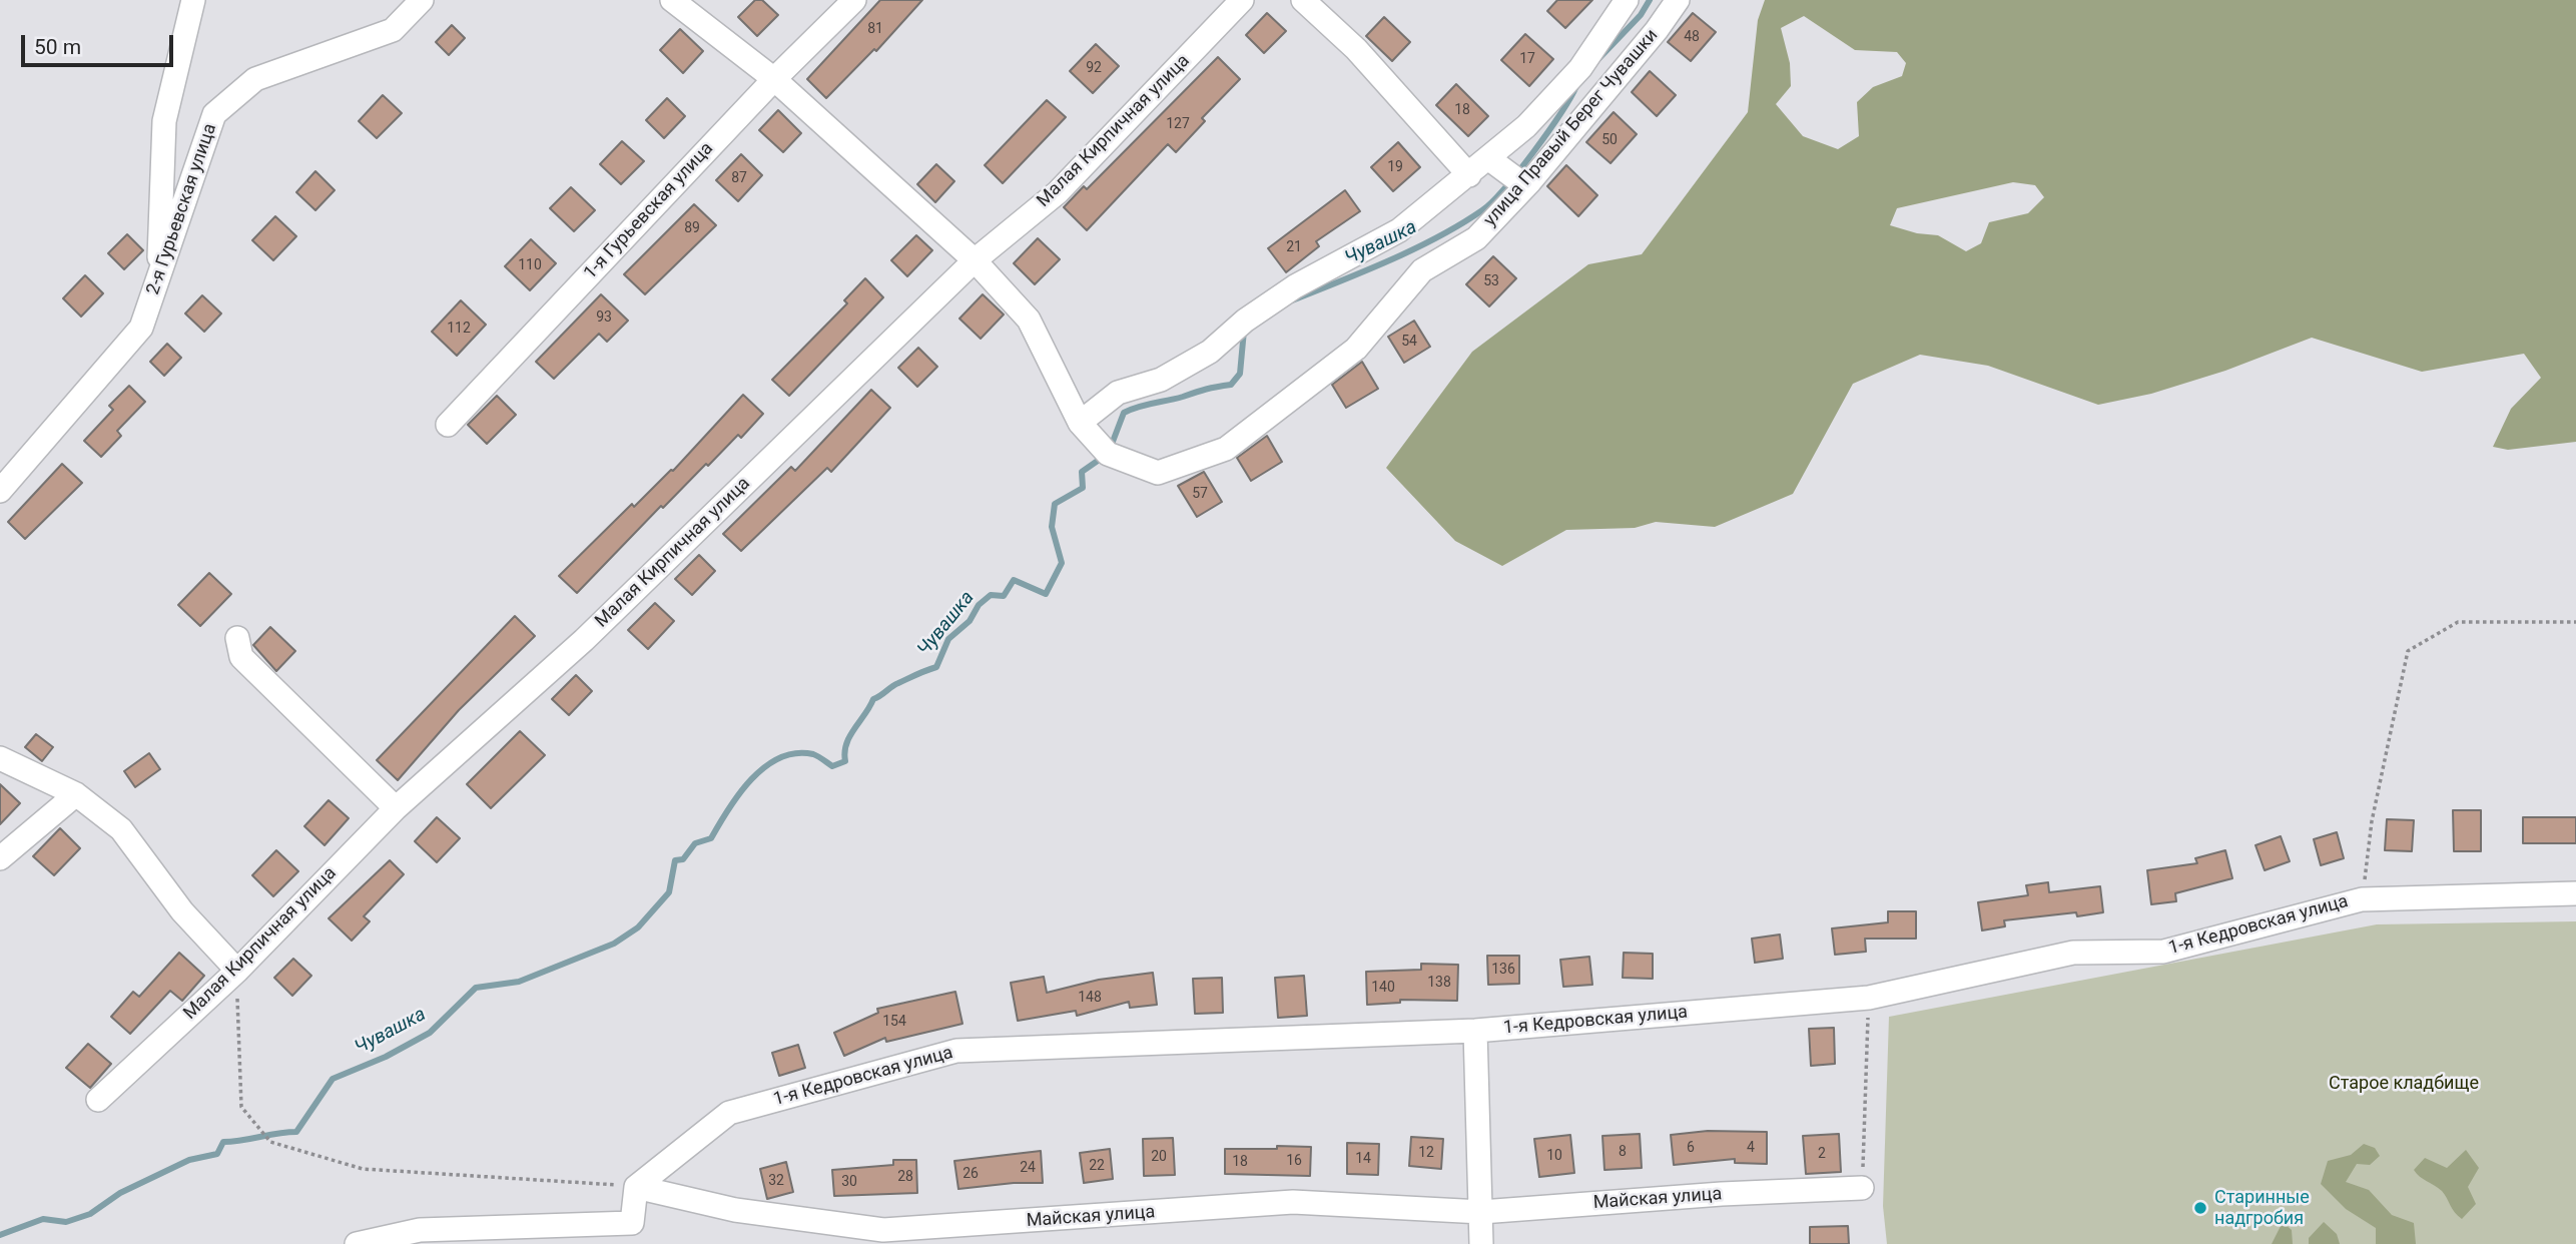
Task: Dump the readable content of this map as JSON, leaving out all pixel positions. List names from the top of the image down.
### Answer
{
  "streets": {
    "street": [
      "улица Правый Берег Чувашки",
      "Малая Кирпичная улица",
      "2-я Гурьевская улица",
      "1-я Гурьевская улица",
      "1-я Кедровская улица",
      "Майская улица"
    ]
  },
  "crossings": [
    ["1-я Кедровская улица", "Майская улица"]
  ],
  "water": ["Чувашка"],
  "parks": ["Старое кладбище"],
  "places": ["Старинные надгробия"],
  "house_numbers": [
    "81",
    "48",
    "17",
    "92",
    "18",
    "127",
    "50",
    "19",
    "87",
    "89",
    "21",
    "110",
    "53",
    "93",
    "112",
    "54",
    "57",
    "136",
    "138",
    "140",
    "148",
    "154",
    "6",
    "4",
    "8",
    "12",
    "2",
    "10",
    "20",
    "14",
    "16",
    "18",
    "22",
    "24",
    "26",
    "28",
    "32",
    "30"
  ],
  "scale_bar": "50 m"
}
